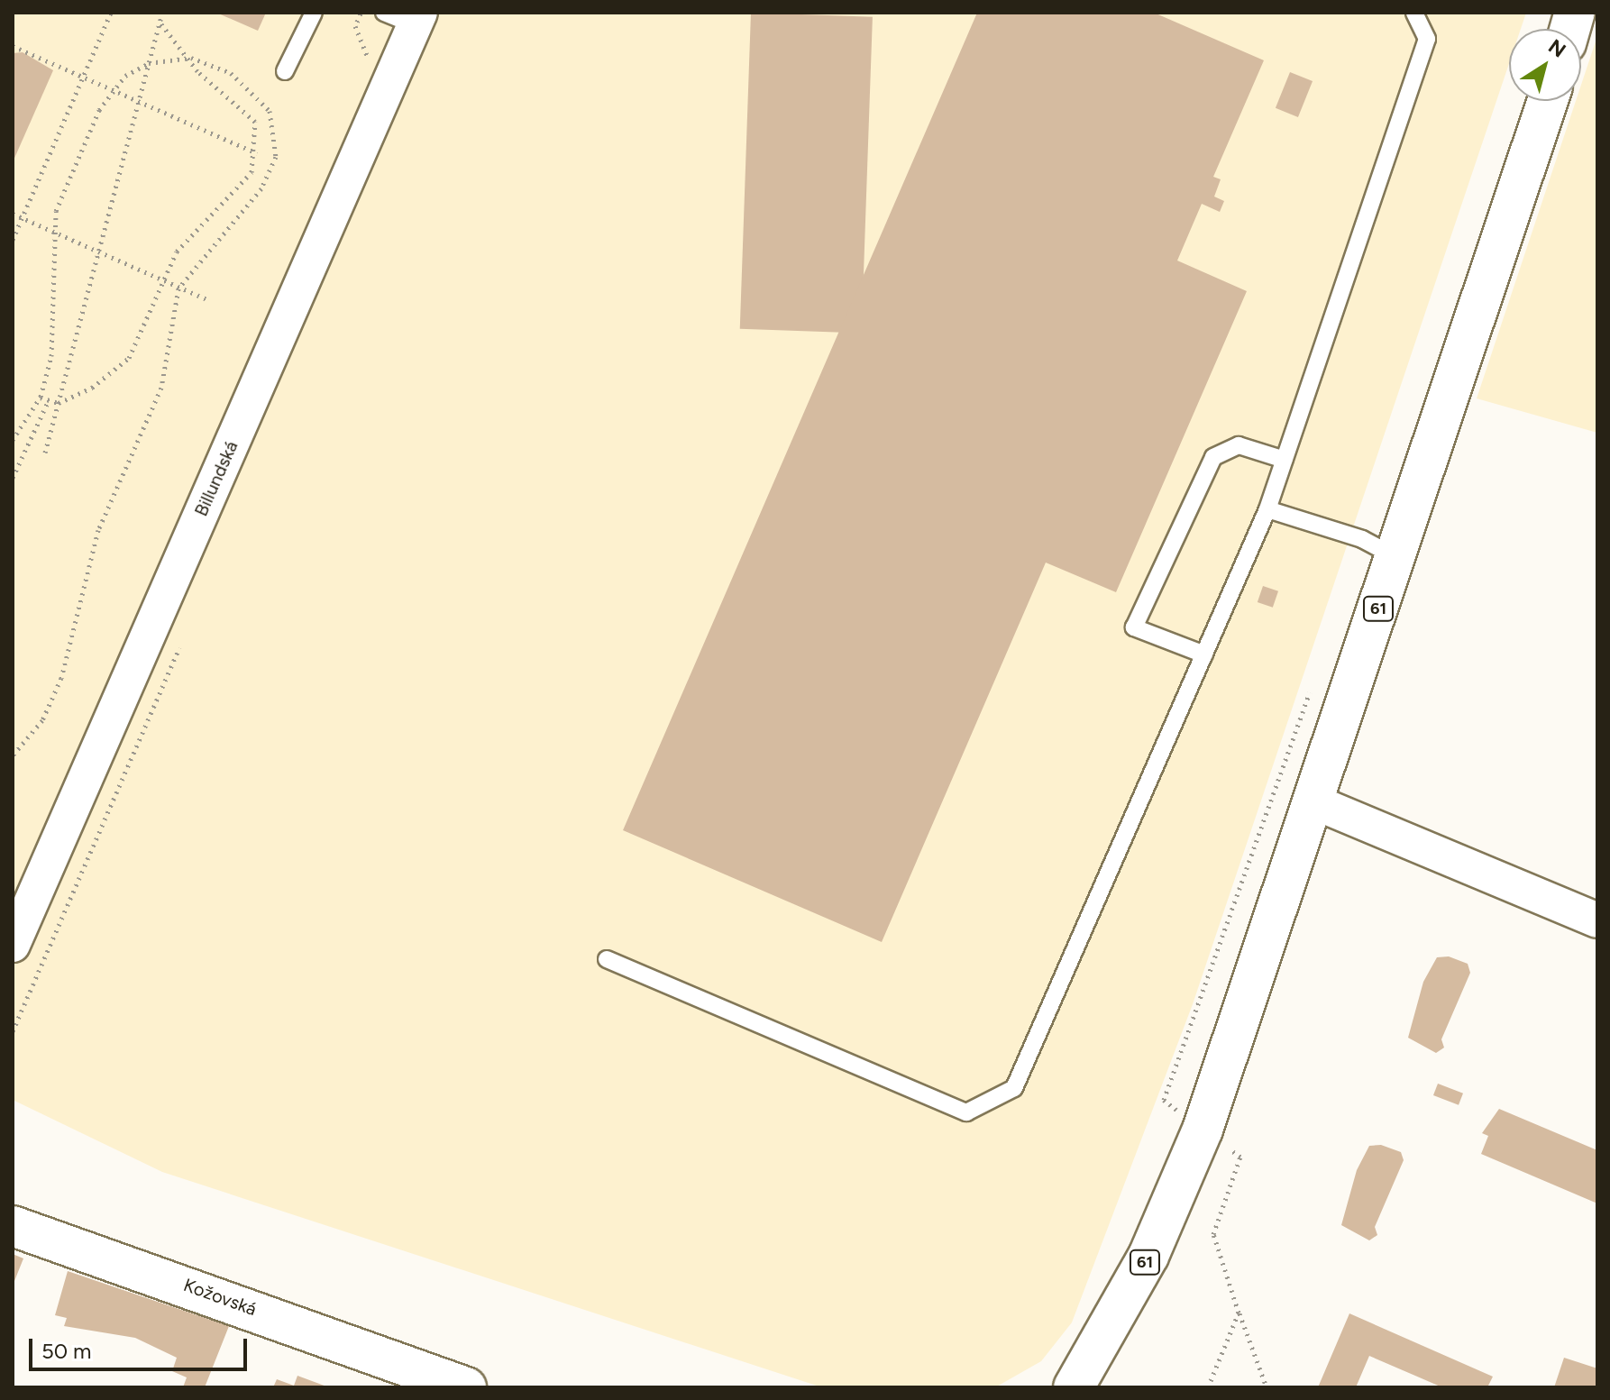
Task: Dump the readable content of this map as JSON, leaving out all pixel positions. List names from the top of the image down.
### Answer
{
  "streets": {
    "main road": ["61", "Kožovská"],
    "street": ["Billundská"]
  },
  "scale_bar": "50 m",
  "north": "top right"
}
